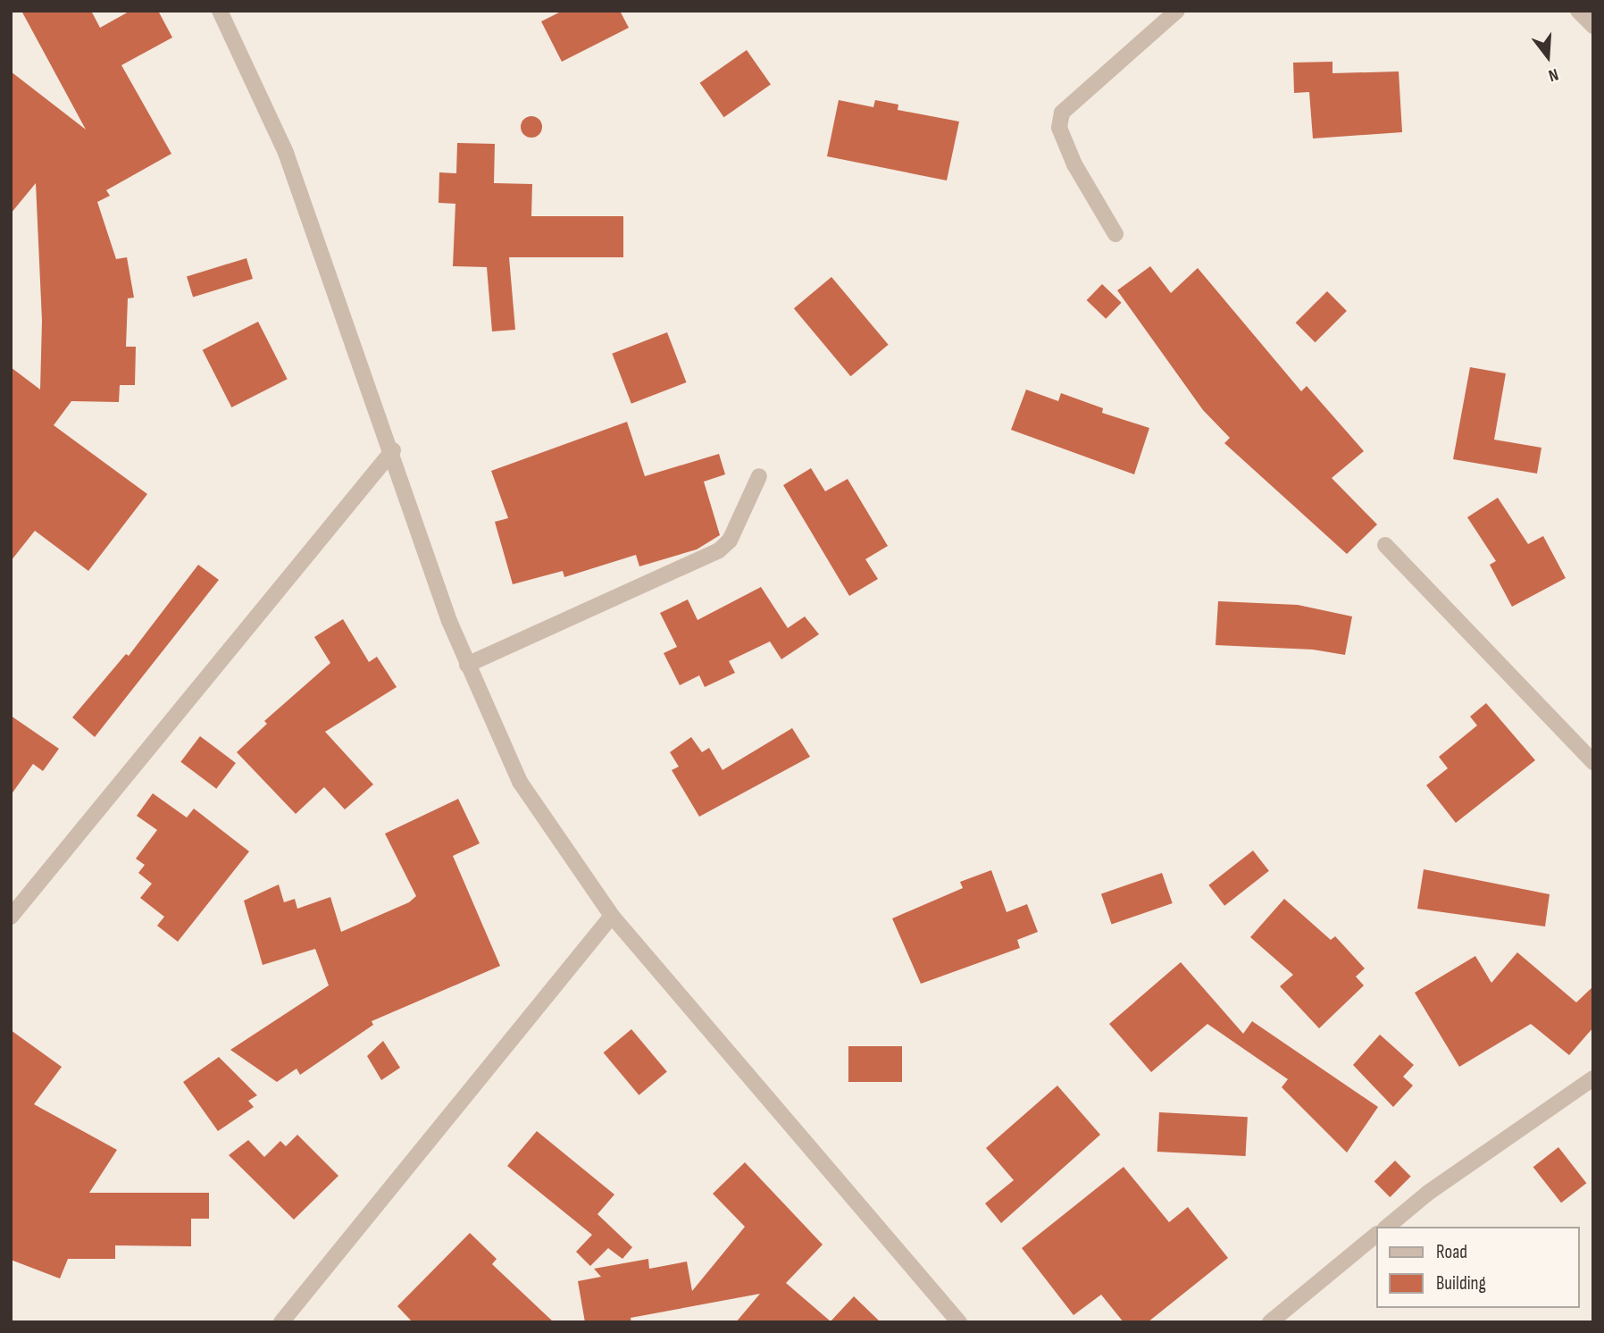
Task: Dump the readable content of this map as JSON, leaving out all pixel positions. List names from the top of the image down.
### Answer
{
  "legend": ["Road", "Building"],
  "north": "bottom"
}
